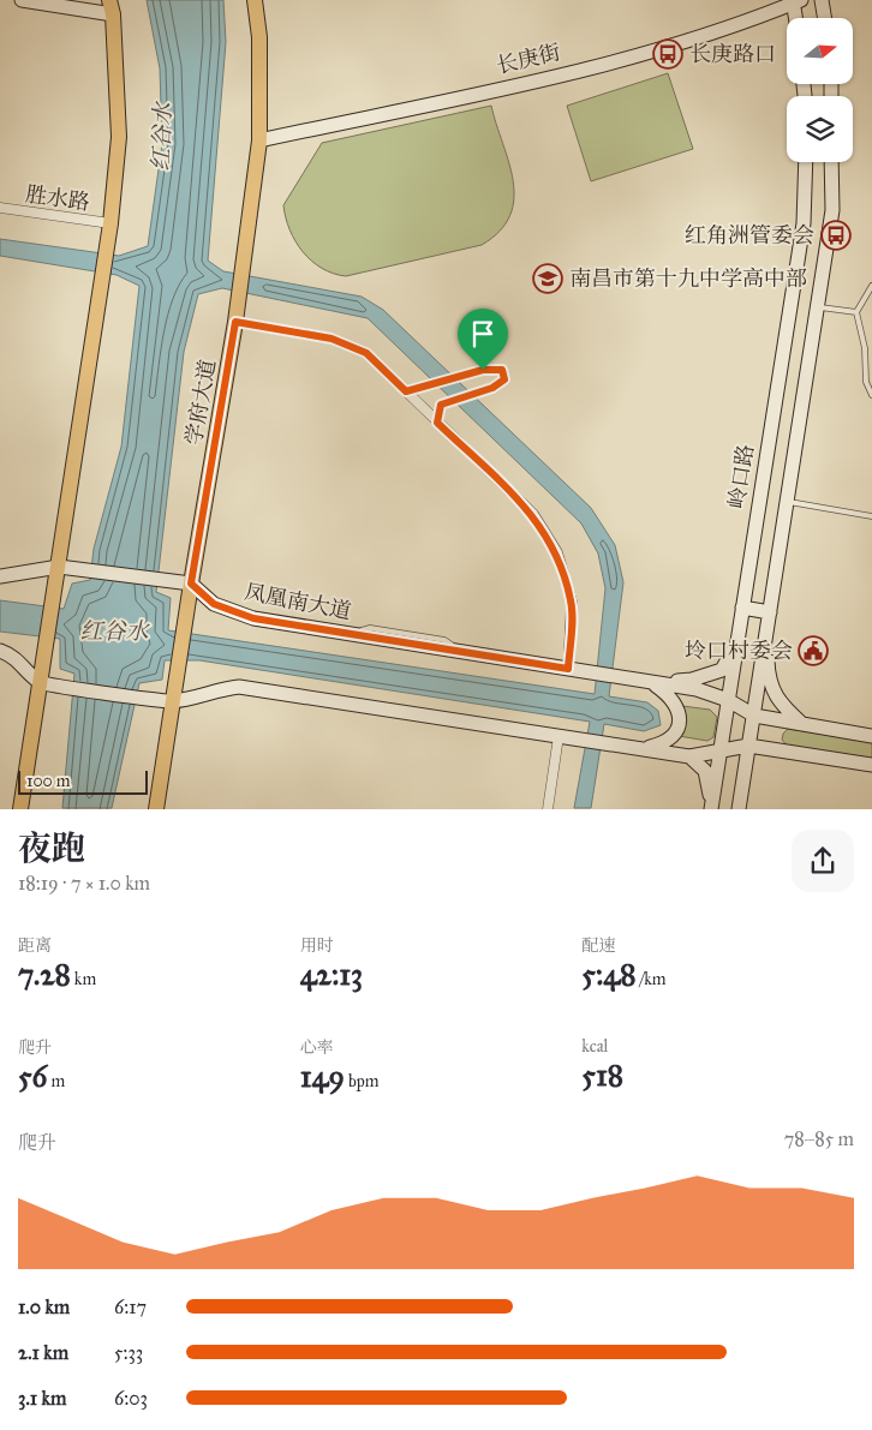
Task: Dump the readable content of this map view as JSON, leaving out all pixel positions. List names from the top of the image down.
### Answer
{
  "streets": {
    "main road": [
      "长庚街",
      "学府大道",
      "岭口路",
      "凤凰南大道"
    ],
    "street": ["胜水路"]
  },
  "crossings": [
    ["长庚街", "学府大道"],
    ["学府大道", "凤凰南大道"]
  ],
  "water": ["红谷水"],
  "places": {
    "bus stop": ["长庚路口", "红角洲管委会"],
    "school or university": ["南昌市第十九中学高中部"],
    "public building": ["坽口村委会"]
  },
  "scale_bar": "100 m",
  "north": "right",
  "page": {
    "scale": "100 m",
    "heading": ["夜跑", "18:19 · 7 × 1.0 km"],
    "stats": [
      ["距离", "7.28 km"],
      ["用时", "42:13"],
      ["配速", "5:48 /km"],
      ["爬升", "56 m"],
      ["心率", "149 bpm"],
      ["kcal", "518"]
    ],
    "chart": ["爬升", "78–85 m"],
    "list": [
      {
        "name": "1.0 km",
        "note": "6:17"
      },
      {
        "name": "2.1 km",
        "note": "5:33"
      },
      {
        "name": "3.1 km",
        "note": "6:03"
      }
    ]
  }
}
